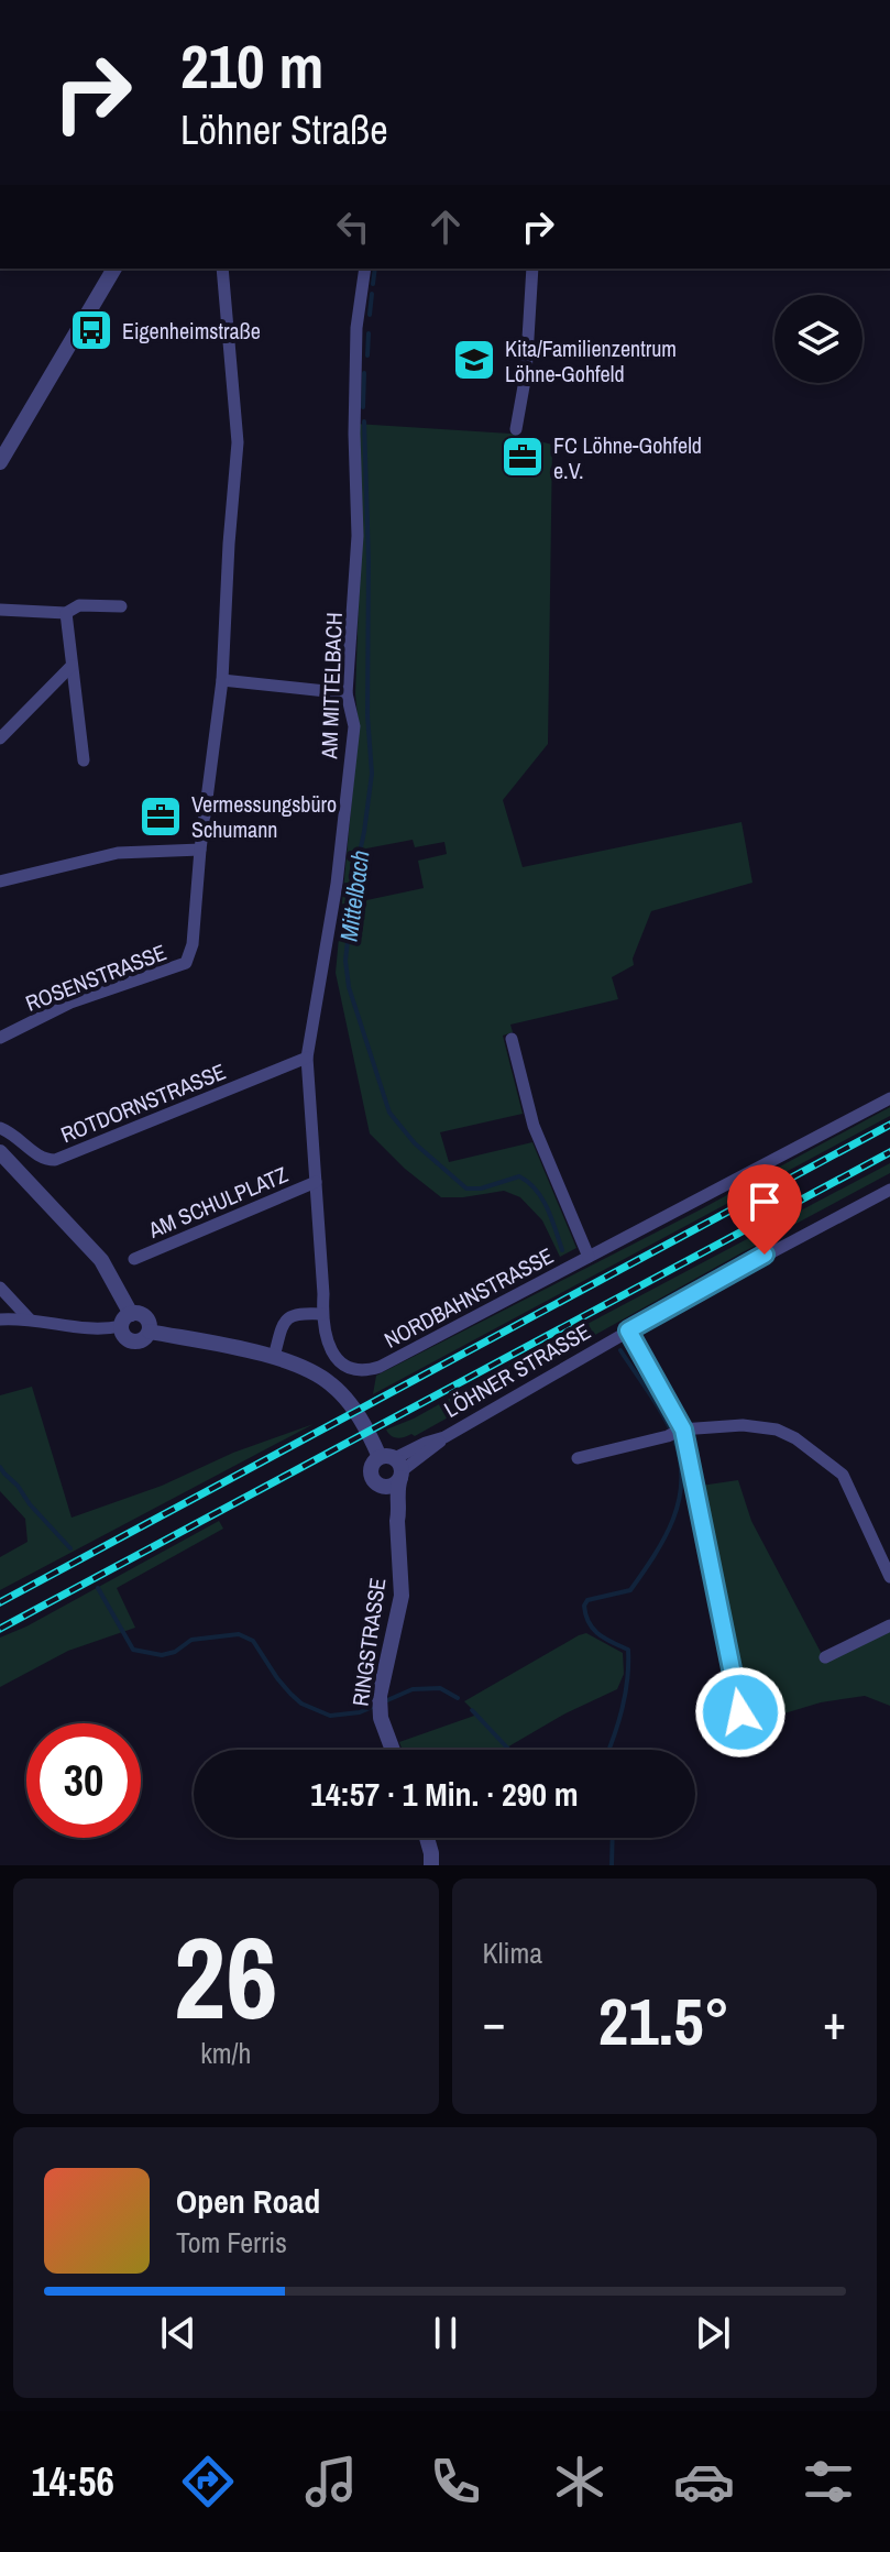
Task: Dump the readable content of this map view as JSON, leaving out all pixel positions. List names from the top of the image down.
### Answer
{
  "streets": {
    "street": [
      "AM MITTELBACH",
      "ROSENSTRASSE",
      "ROTDORNSTRASSE",
      "AM SCHULPLATZ",
      "NORDBAHNSTRASSE",
      "LÖHNER STRASSE",
      "RINGSTRASSE"
    ]
  },
  "crossings": [
    ["AM MITTELBACH", "ROTDORNSTRASSE"],
    ["AM MITTELBACH", "AM SCHULPLATZ"],
    ["AM MITTELBACH", "NORDBAHNSTRASSE"],
    ["LÖHNER STRASSE", "RINGSTRASSE"]
  ],
  "water": ["Mittelbach"],
  "places": {
    "bus stop": ["Eigenheimstraße"],
    "school or university": ["Kita/Familienzentrum Löhne-Gohfeld"],
    "office": ["FC Löhne-Gohfeld e.V.", "Vermessungsbüro Schumann"]
  },
  "page": {
    "turn": ["210 m", "Löhner Straße"],
    "limit": "30",
    "trip": "14:57 · 1 Min. · 290 m",
    "tile": [
      ["26", "km/h"],
      "Klima"
    ],
    "heat": ["−", "21.5°", "+"],
    "song": ["Open Road", "Tom Ferris"],
    "tabs": "14:56"
  }
}
